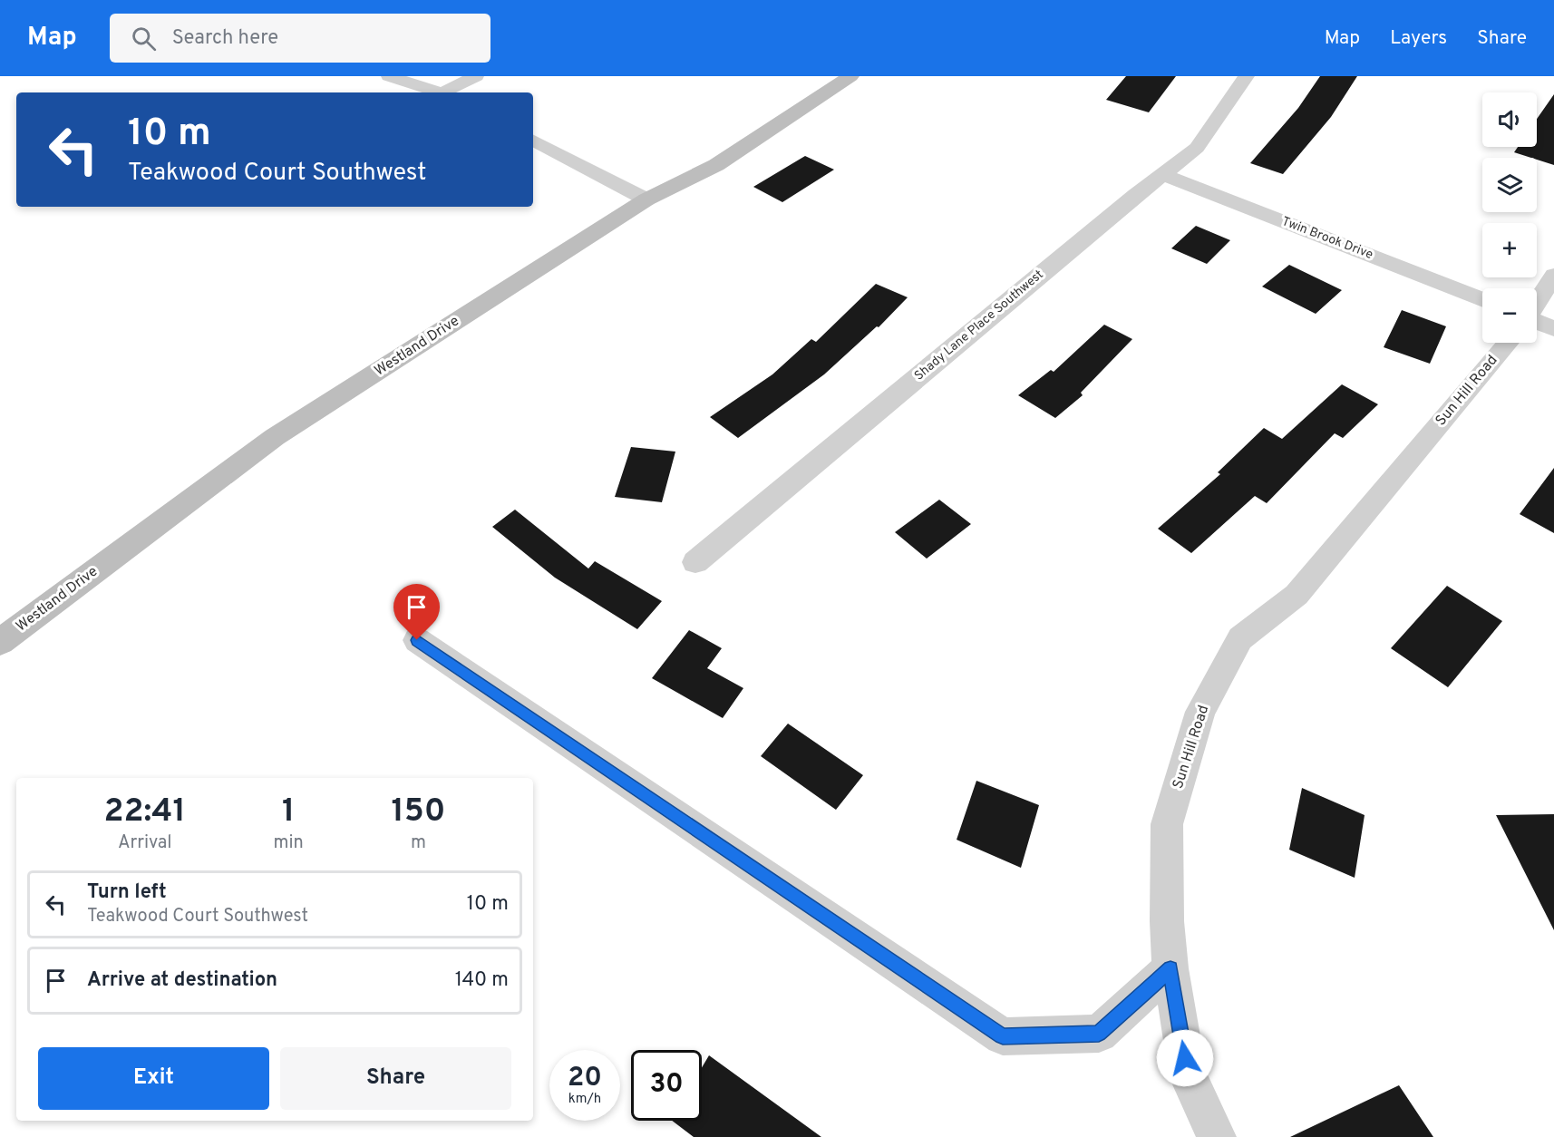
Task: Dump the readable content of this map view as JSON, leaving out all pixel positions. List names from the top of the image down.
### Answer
{
  "streets": {
    "street": [
      "Twin Brook Drive",
      "Shady Lane Place Southwest",
      "Westland Drive",
      "Sun Hill Road"
    ]
  },
  "crossings": [
    ["Twin Brook Drive", "Shady Lane Place Southwest"]
  ],
  "page": {
    "header": "Map",
    "search": "Search here",
    "nav": ["Map", "Layers", "Share"],
    "map_buttons": ["+", "−"],
    "turn": ["10 m", "Teakwood Court Southwest"],
    "eta": [
      "22:41",
      "Arrival",
      "1",
      "min",
      "150",
      "m"
    ],
    "list": [
      {
        "name": "Turn left",
        "note": "Teakwood Court Southwest",
        "value": "10 m"
      },
      {
        "name": "Arrive at destination",
        "value": "140 m"
      }
    ],
    "buttons": ["Exit", "Share"],
    "speed": "20 km/h",
    "limit": "30"
  }
}
